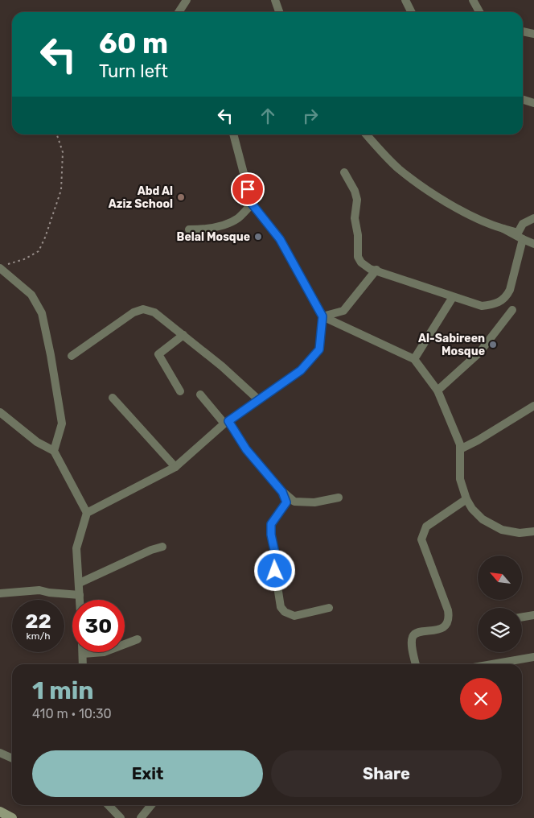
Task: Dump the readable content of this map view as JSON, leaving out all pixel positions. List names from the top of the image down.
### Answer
{
  "places": ["Abd Al Aziz School", "Belal Mosque", "Al-Sabireen Mosque"],
  "north": "top left",
  "page": {
    "turn": ["60 m", "Turn left"],
    "speed": "22 km/h",
    "limit": "30",
    "heading": ["1 min", "410 m · 10:30"],
    "buttons": ["Exit", "Share"]
  }
}
